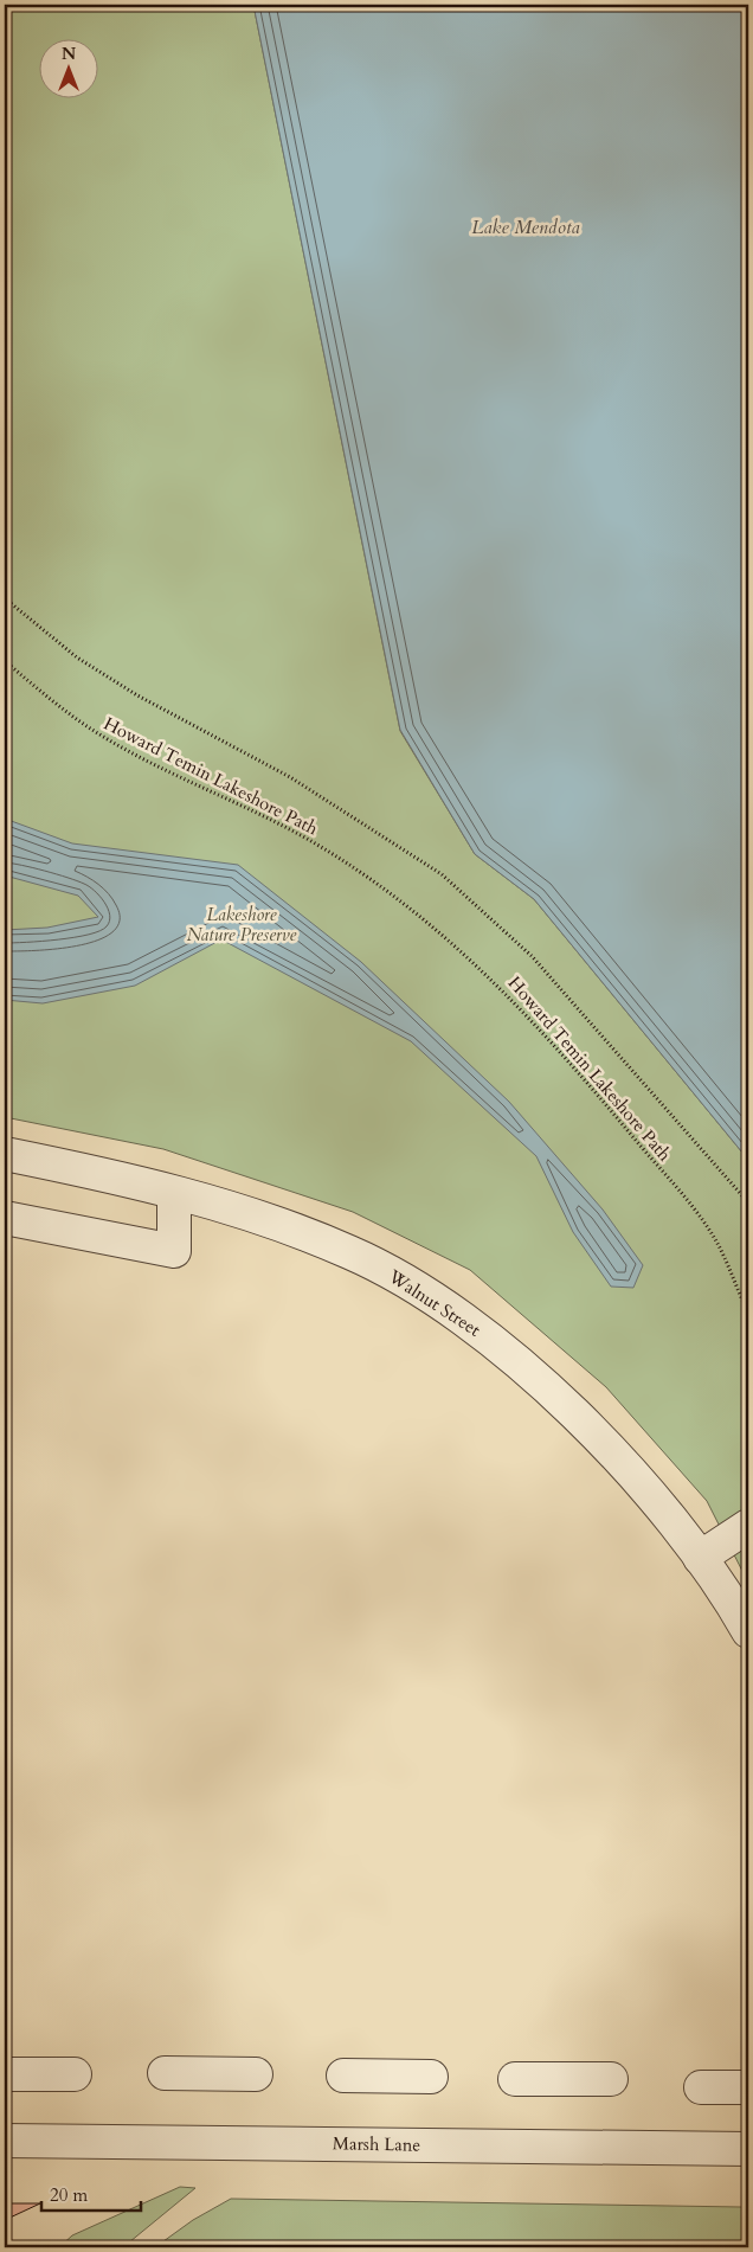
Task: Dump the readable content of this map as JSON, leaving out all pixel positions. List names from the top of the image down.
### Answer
{
  "streets": {
    "street": ["Walnut Street", "Marsh Lane"],
    "path": ["Howard Temin Lakeshore Path"]
  },
  "water": ["Lake Mendota"],
  "parks": ["Lakeshore Nature Preserve"],
  "scale_bar": "20 m",
  "north": "top"
}
